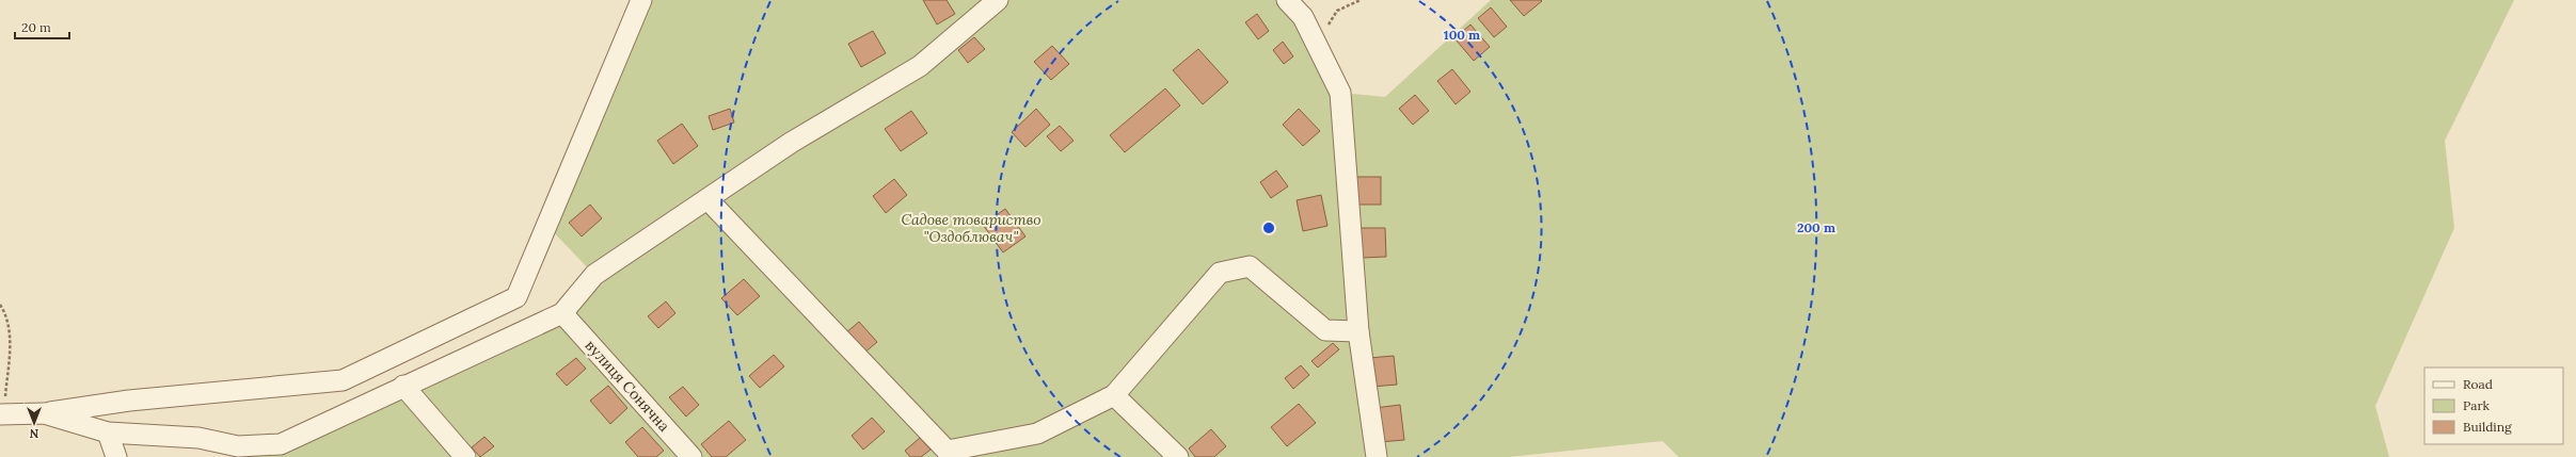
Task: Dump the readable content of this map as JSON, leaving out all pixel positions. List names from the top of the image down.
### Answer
{
  "streets": {
    "street": ["вулиця Сонячна"]
  },
  "parks": ["Садове товариство \"Оздоблювач\""],
  "legend": ["Road", "Park", "Building"],
  "scale_bar": "20 m",
  "north": "bottom",
  "rings": ["100 m", "200 m"]
}
